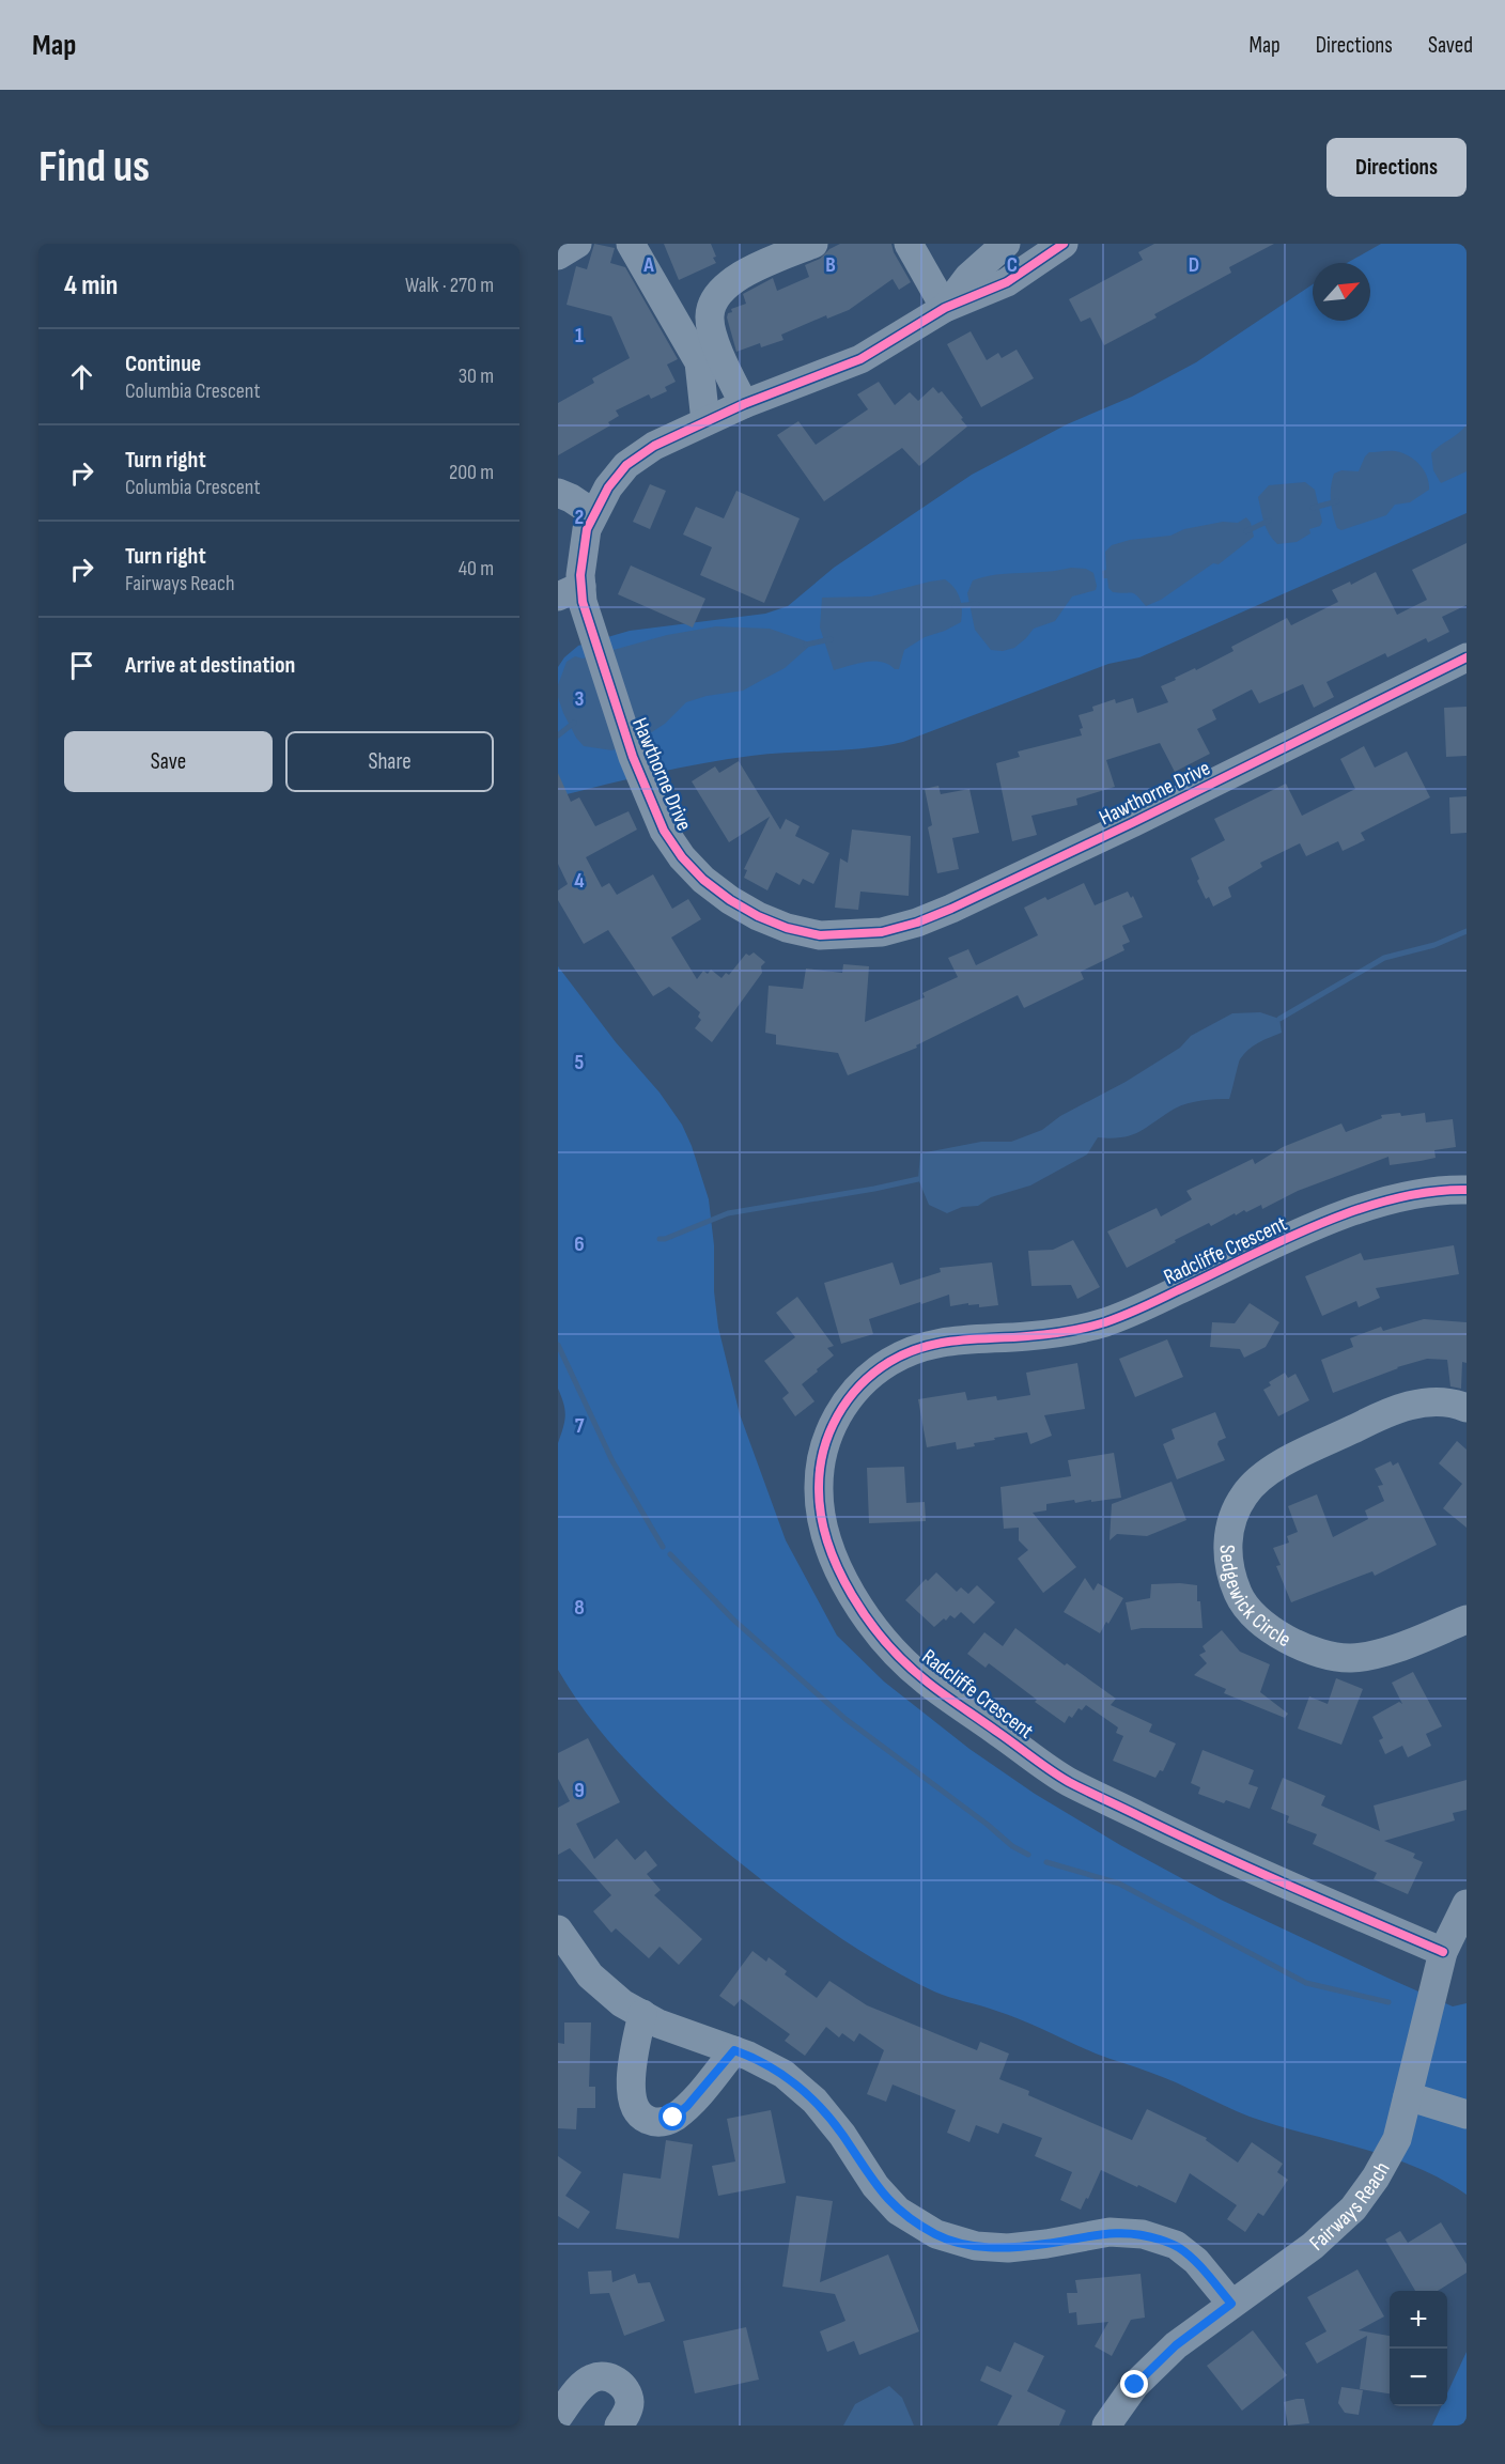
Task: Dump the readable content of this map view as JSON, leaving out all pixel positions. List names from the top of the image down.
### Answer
{
  "streets": {
    "street": [
      "Hawthorne Drive",
      "Radcliffe Crescent",
      "Sedgewick Circle",
      "Fairways Reach"
    ]
  },
  "crossings": [
    ["Radcliffe Crescent", "Fairways Reach"]
  ],
  "north": "top right",
  "page": {
    "header": "Map",
    "nav": ["Map", "Directions", "Saved"],
    "buttons": [
      "Directions",
      ["Save", "Share"]
    ],
    "title": "Find us",
    "heading": ["4 min", "Walk · 270 m"],
    "list": [
      ["Continue", "Columbia Crescent", "30 m"],
      ["Turn right", "Columbia Crescent", "200 m"],
      ["Turn right", "Fairways Reach", "40 m"],
      "Arrive at destination"
    ],
    "map_buttons": ["+", "−"]
  },
  "grid": {
    "columns": [
      "A",
      "B",
      "C",
      "D"
    ],
    "rows": [
      "1",
      "2",
      "3",
      "4",
      "5",
      "6",
      "7",
      "8",
      "9"
    ]
  }
}
